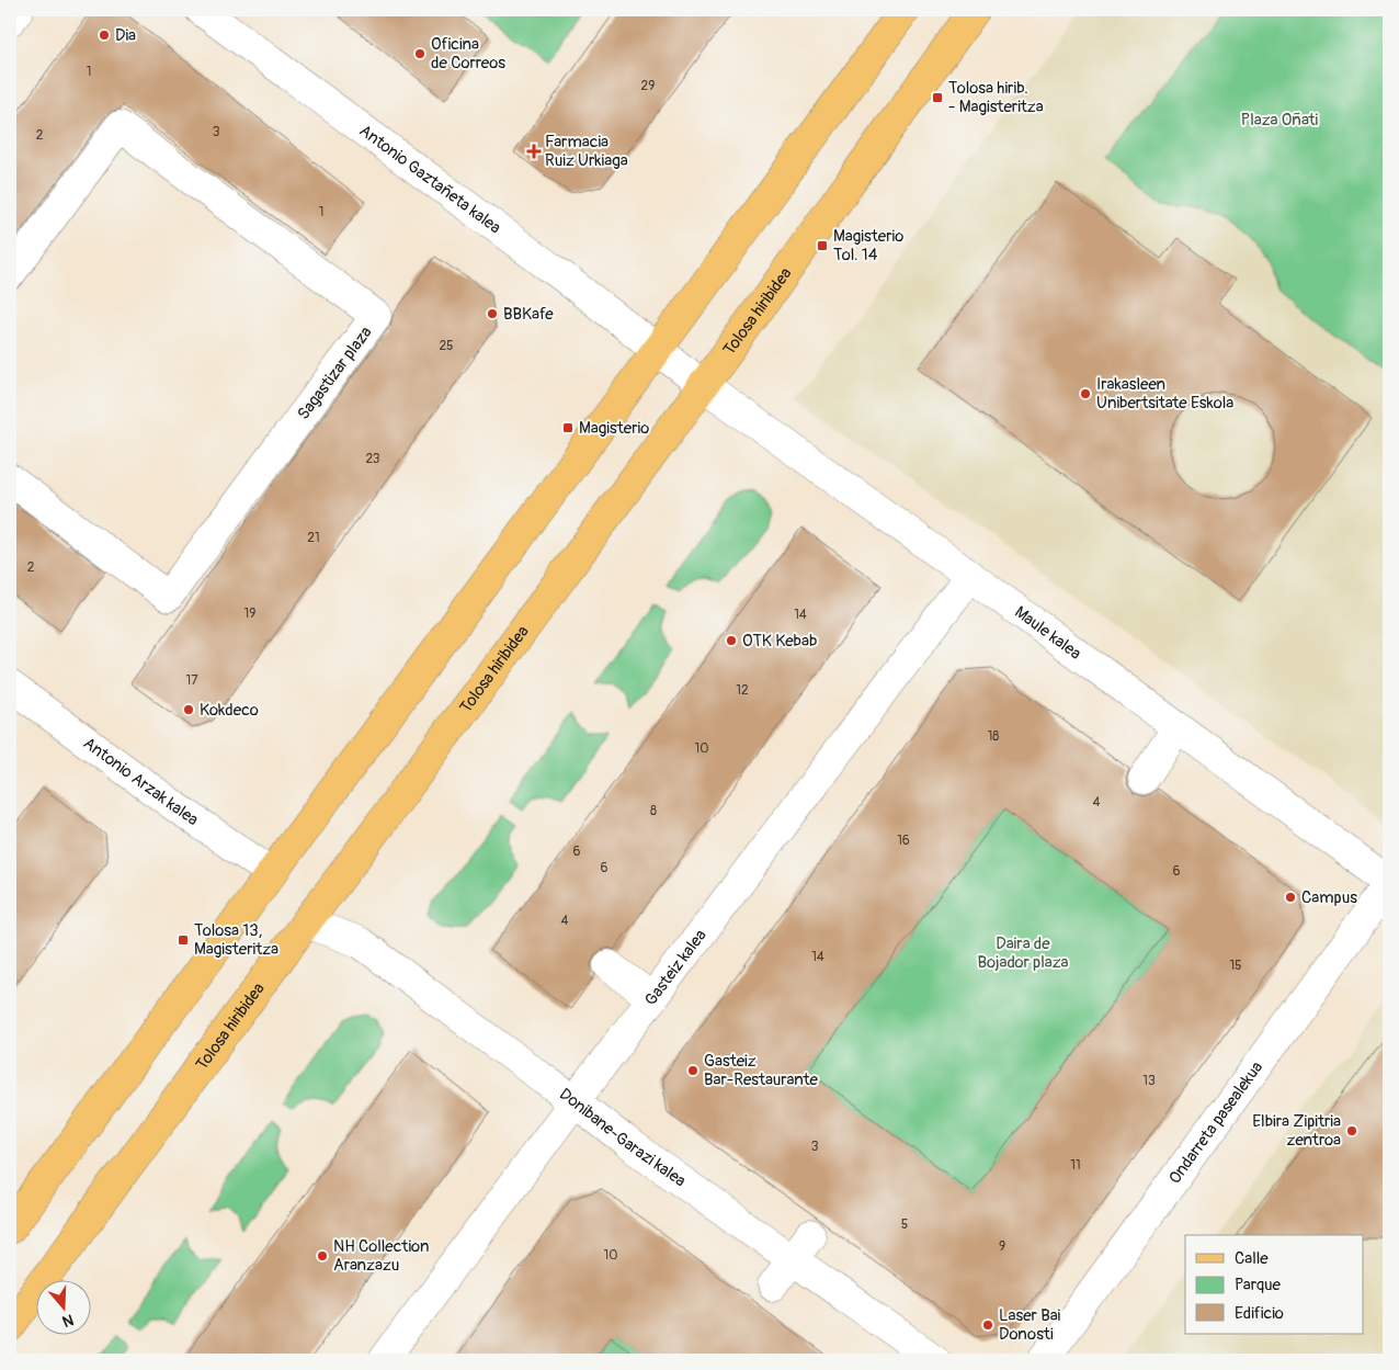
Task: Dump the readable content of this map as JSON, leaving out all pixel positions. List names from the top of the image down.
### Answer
{
  "streets": {
    "main road": ["Tolosa hiribidea"],
    "street": [
      "Antonio Gaztañeta kalea",
      "Sagastizar plaza",
      "Maule kalea",
      "Antonio Arzak kalea",
      "Gasteiz kalea",
      "Ondarreta pasealekua",
      "Donibane-Garazi kalea"
    ]
  },
  "crossings": [
    ["Antonio Gaztañeta kalea", "Tolosa hiribidea"],
    ["Antonio Gaztañeta kalea", "Maule kalea"],
    ["Tolosa hiribidea", "Maule kalea"],
    ["Tolosa hiribidea", "Donibane-Garazi kalea"],
    ["Maule kalea", "Gasteiz kalea"],
    ["Maule kalea", "Ondarreta pasealekua"],
    ["Gasteiz kalea", "Donibane-Garazi kalea"]
  ],
  "parks": ["Plaza Oñati", "Daira de Bojador plaza"],
  "places": {
    "other": [
      "Dia",
      "Oficina de Correos",
      "BBKafe",
      "Irakasleen Unibertsitate Eskola",
      "OTK Kebab",
      "Kokdeco",
      "Campus",
      "Gasteiz Bar-Restaurante",
      "Elbira Zipitria zentroa",
      "NH Collection Aranzazu",
      "Laser Bai Donosti"
    ],
    "transit": [
      "Tolosa hirib. - Magisteritza",
      "Magisterio Tol. 14",
      "Magisterio",
      "Tolosa 13, Magisteritza"
    ],
    "health": ["Farmacia Ruiz Urkiaga"]
  },
  "house_numbers": [
    "1",
    "29",
    "3",
    "2",
    "1",
    "25",
    "23",
    "21",
    "2",
    "19",
    "14",
    "17",
    "12",
    "18",
    "10",
    "4",
    "8",
    "16",
    "6",
    "6",
    "6",
    "4",
    "14",
    "15",
    "13",
    "3",
    "11",
    "5",
    "9",
    "10"
  ],
  "legend": ["Calle", "Parque", "Edificio"],
  "north": "bottom"
}
